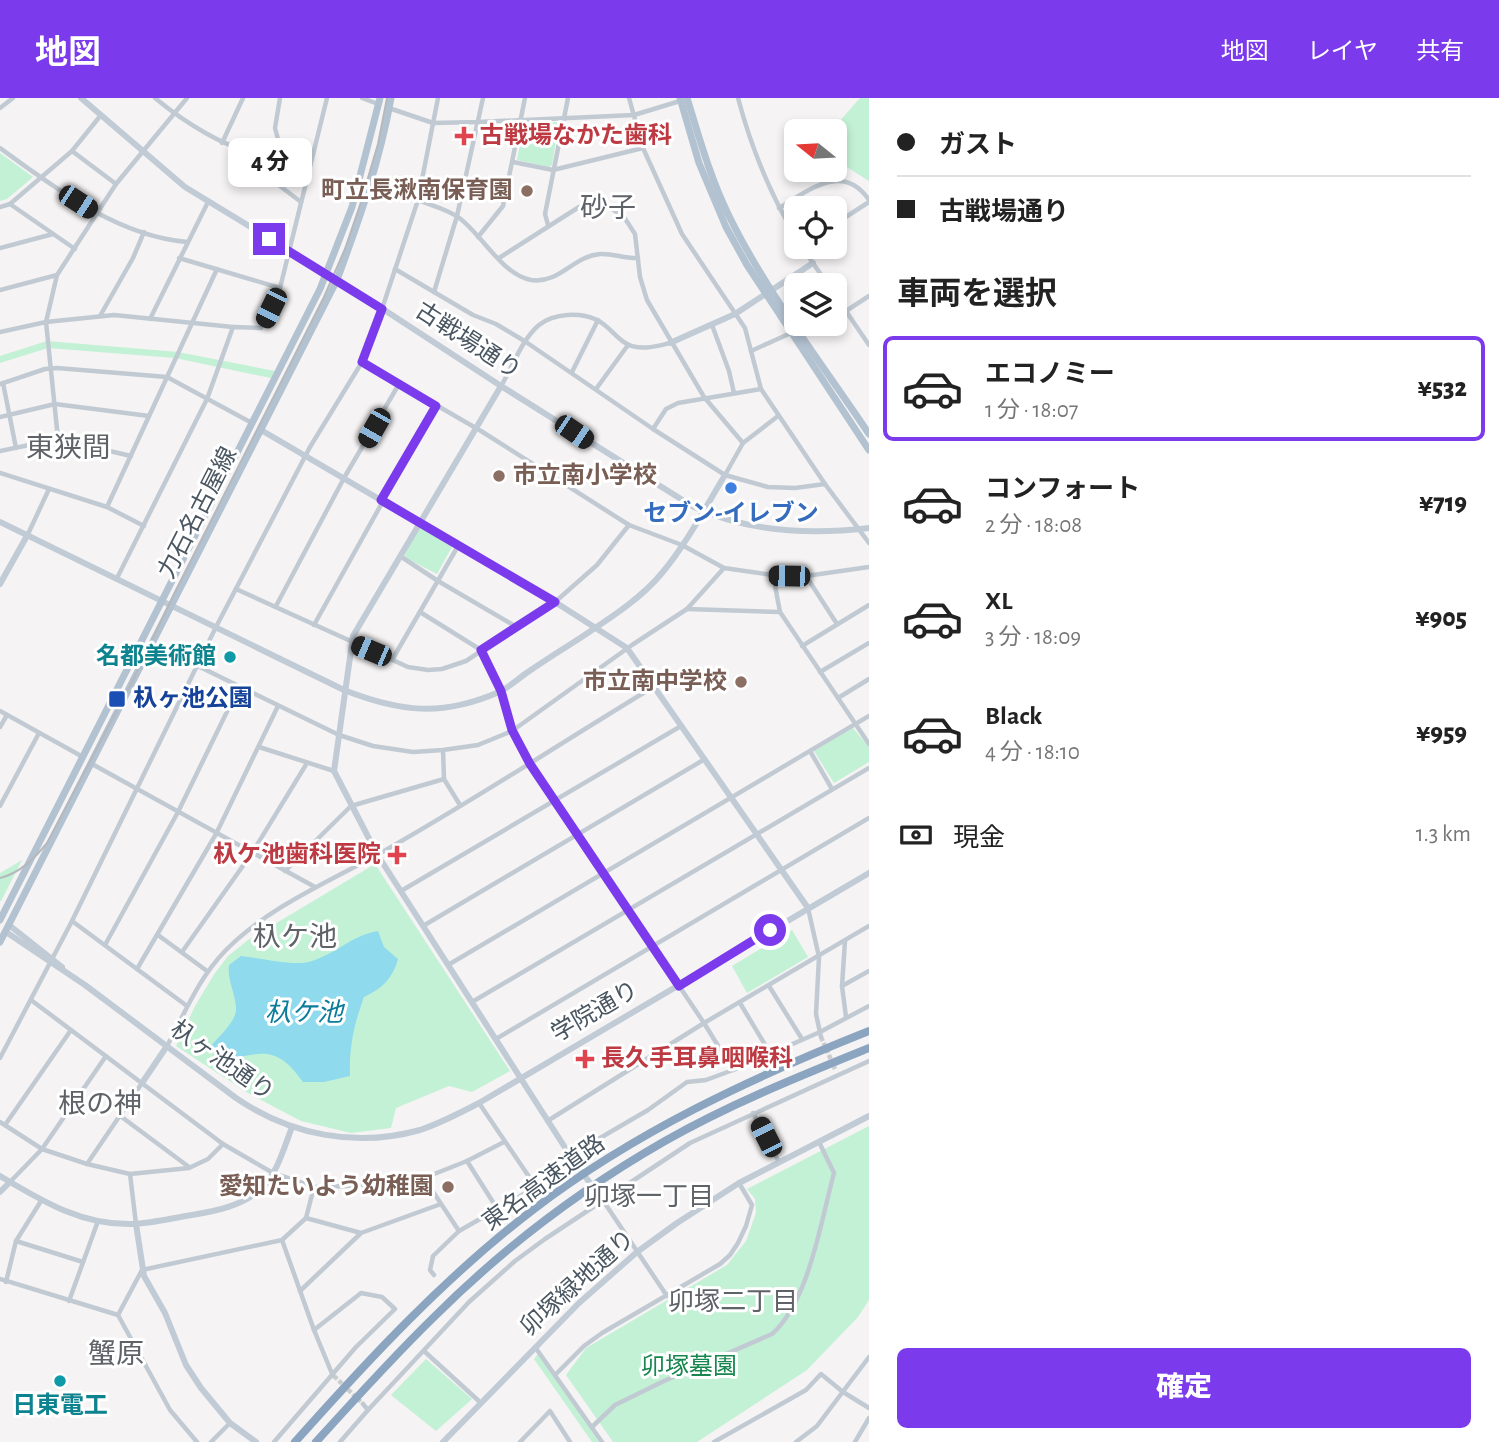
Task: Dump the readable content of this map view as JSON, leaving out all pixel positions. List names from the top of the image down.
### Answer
{
  "streets": {
    "highway": ["東名高速道路"],
    "main road": ["力石名古屋線"],
    "street": [
      "古戦場通り",
      "学院通り",
      "杁ヶ池通り",
      "卯塚緑地通り"
    ]
  },
  "crossings": [
    ["古戦場通り", "力石名古屋線"],
    ["力石名古屋線", "杁ヶ池通り"],
    ["学院通り", "杁ヶ池通り"]
  ],
  "districts": [
    "砂子",
    "東狭間",
    "杁ケ池",
    "根の神",
    "卯塚一丁目",
    "卯塚二丁目",
    "蟹原"
  ],
  "water": ["杁ケ池"],
  "parks": ["卯塚墓園"],
  "places": {
    "health": ["古戦場なかた歯科", "杁ケ池歯科医院", "長久手耳鼻咽喉科"],
    "other": [
      "町立長湫南保育園",
      "市立南小学校",
      "セブン-イレブン",
      "名都美術館",
      "市立南中学校",
      "愛知たいよう幼稚園",
      "日東電工"
    ],
    "transit": ["杁ヶ池公園"]
  },
  "north": "left",
  "page": {
    "header": "地図",
    "nav": ["地図", "レイヤ", "共有"],
    "banner": ["ガスト", "古戦場通り"],
    "bubble": "4 分",
    "heading": "車両を選択",
    "list": [
      {
        "name": "エコノミー",
        "note": "1 分 · 18:07",
        "value": "¥532"
      },
      {
        "name": "コンフォート",
        "note": "2 分 · 18:08",
        "value": "¥719"
      },
      {
        "name": "XL",
        "note": "3 分 · 18:09",
        "value": "¥905"
      },
      {
        "name": "Black",
        "note": "4 分 · 18:10",
        "value": "¥959"
      }
    ],
    "pay": ["現金", "1.3 km"],
    "buttons": "確定"
  }
}
